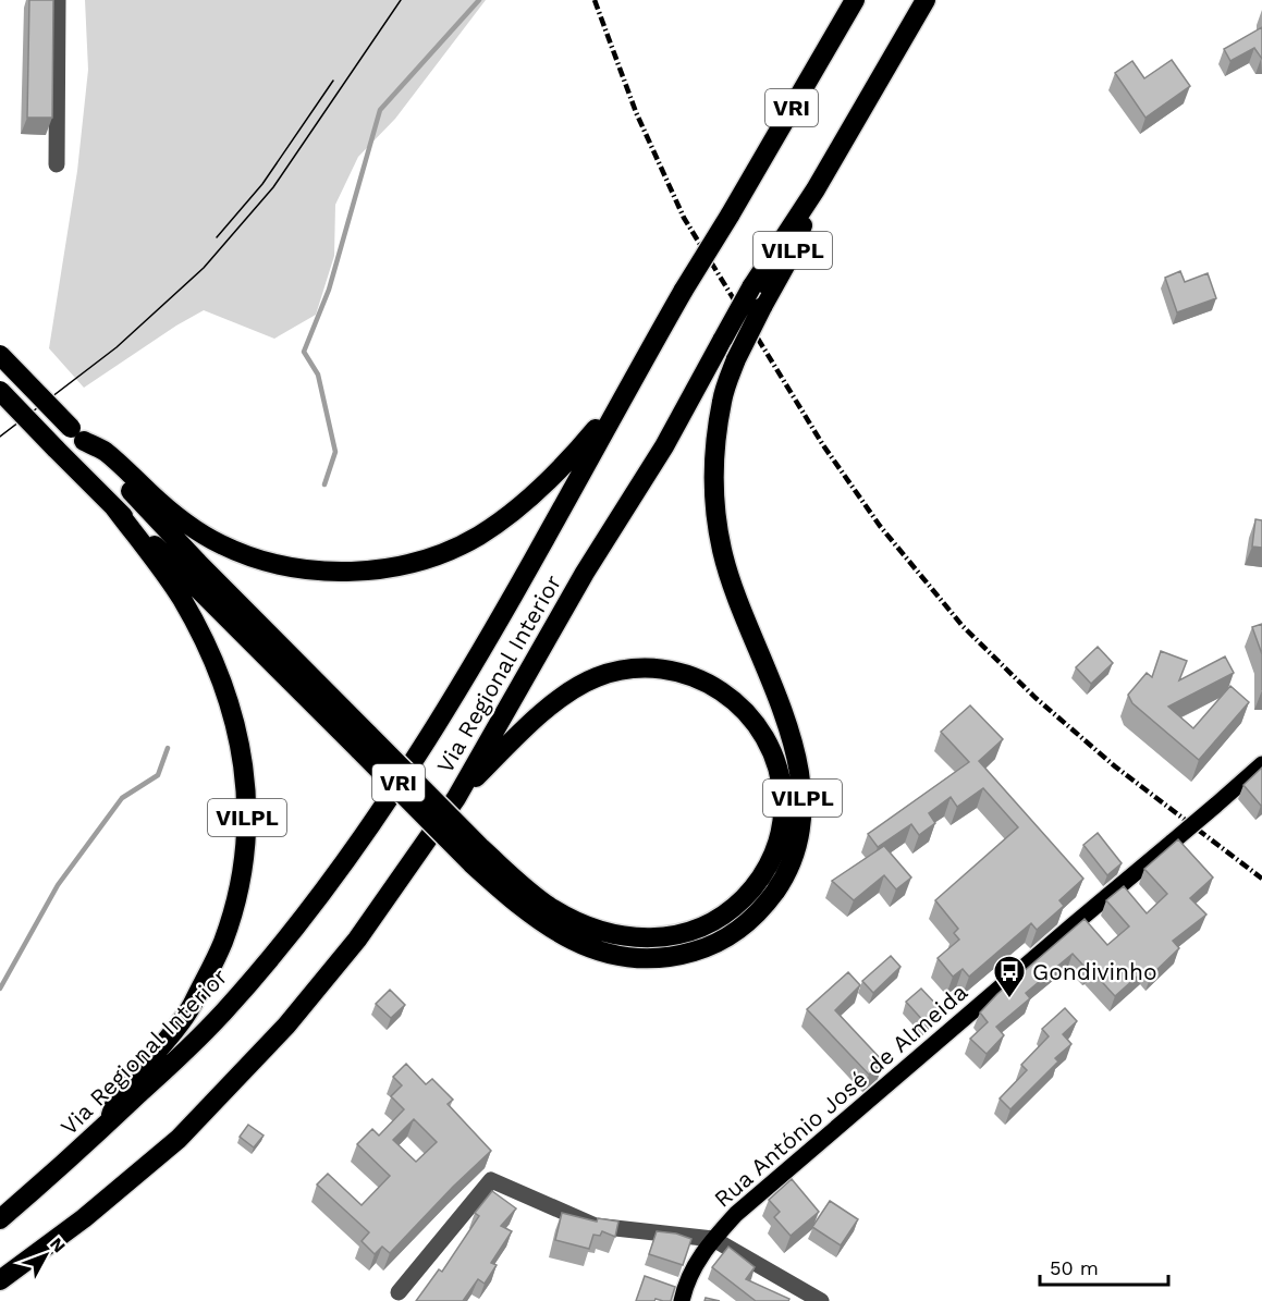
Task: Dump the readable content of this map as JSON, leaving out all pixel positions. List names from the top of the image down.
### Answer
{
  "streets": {
    "highway": ["VRI", "VILPL", "Via Regional Interior"],
    "main road": ["Rua António José de Almeida"]
  },
  "crossings": [
    ["VILPL", "Via Regional Interior"]
  ],
  "places": {
    "bus stop": ["Gondivinho"]
  },
  "scale_bar": "50 m",
  "north": "top right"
}
